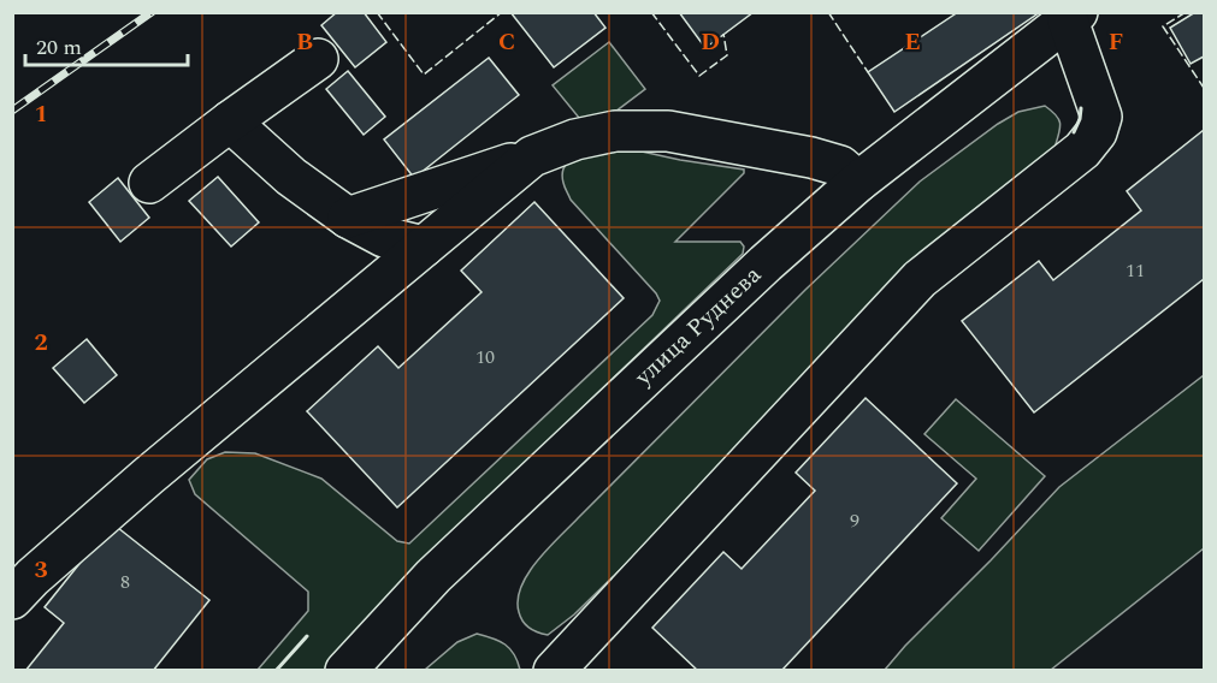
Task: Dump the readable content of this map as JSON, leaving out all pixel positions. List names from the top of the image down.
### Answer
{
  "streets": {
    "street": ["улица Руднева"]
  },
  "house_numbers": [
    "11",
    "10",
    "9",
    "8"
  ],
  "scale_bar": "20 m",
  "grid": {
    "columns": [
      "B",
      "C",
      "D",
      "E",
      "F"
    ],
    "rows": ["1", "2", "3"]
  }
}
